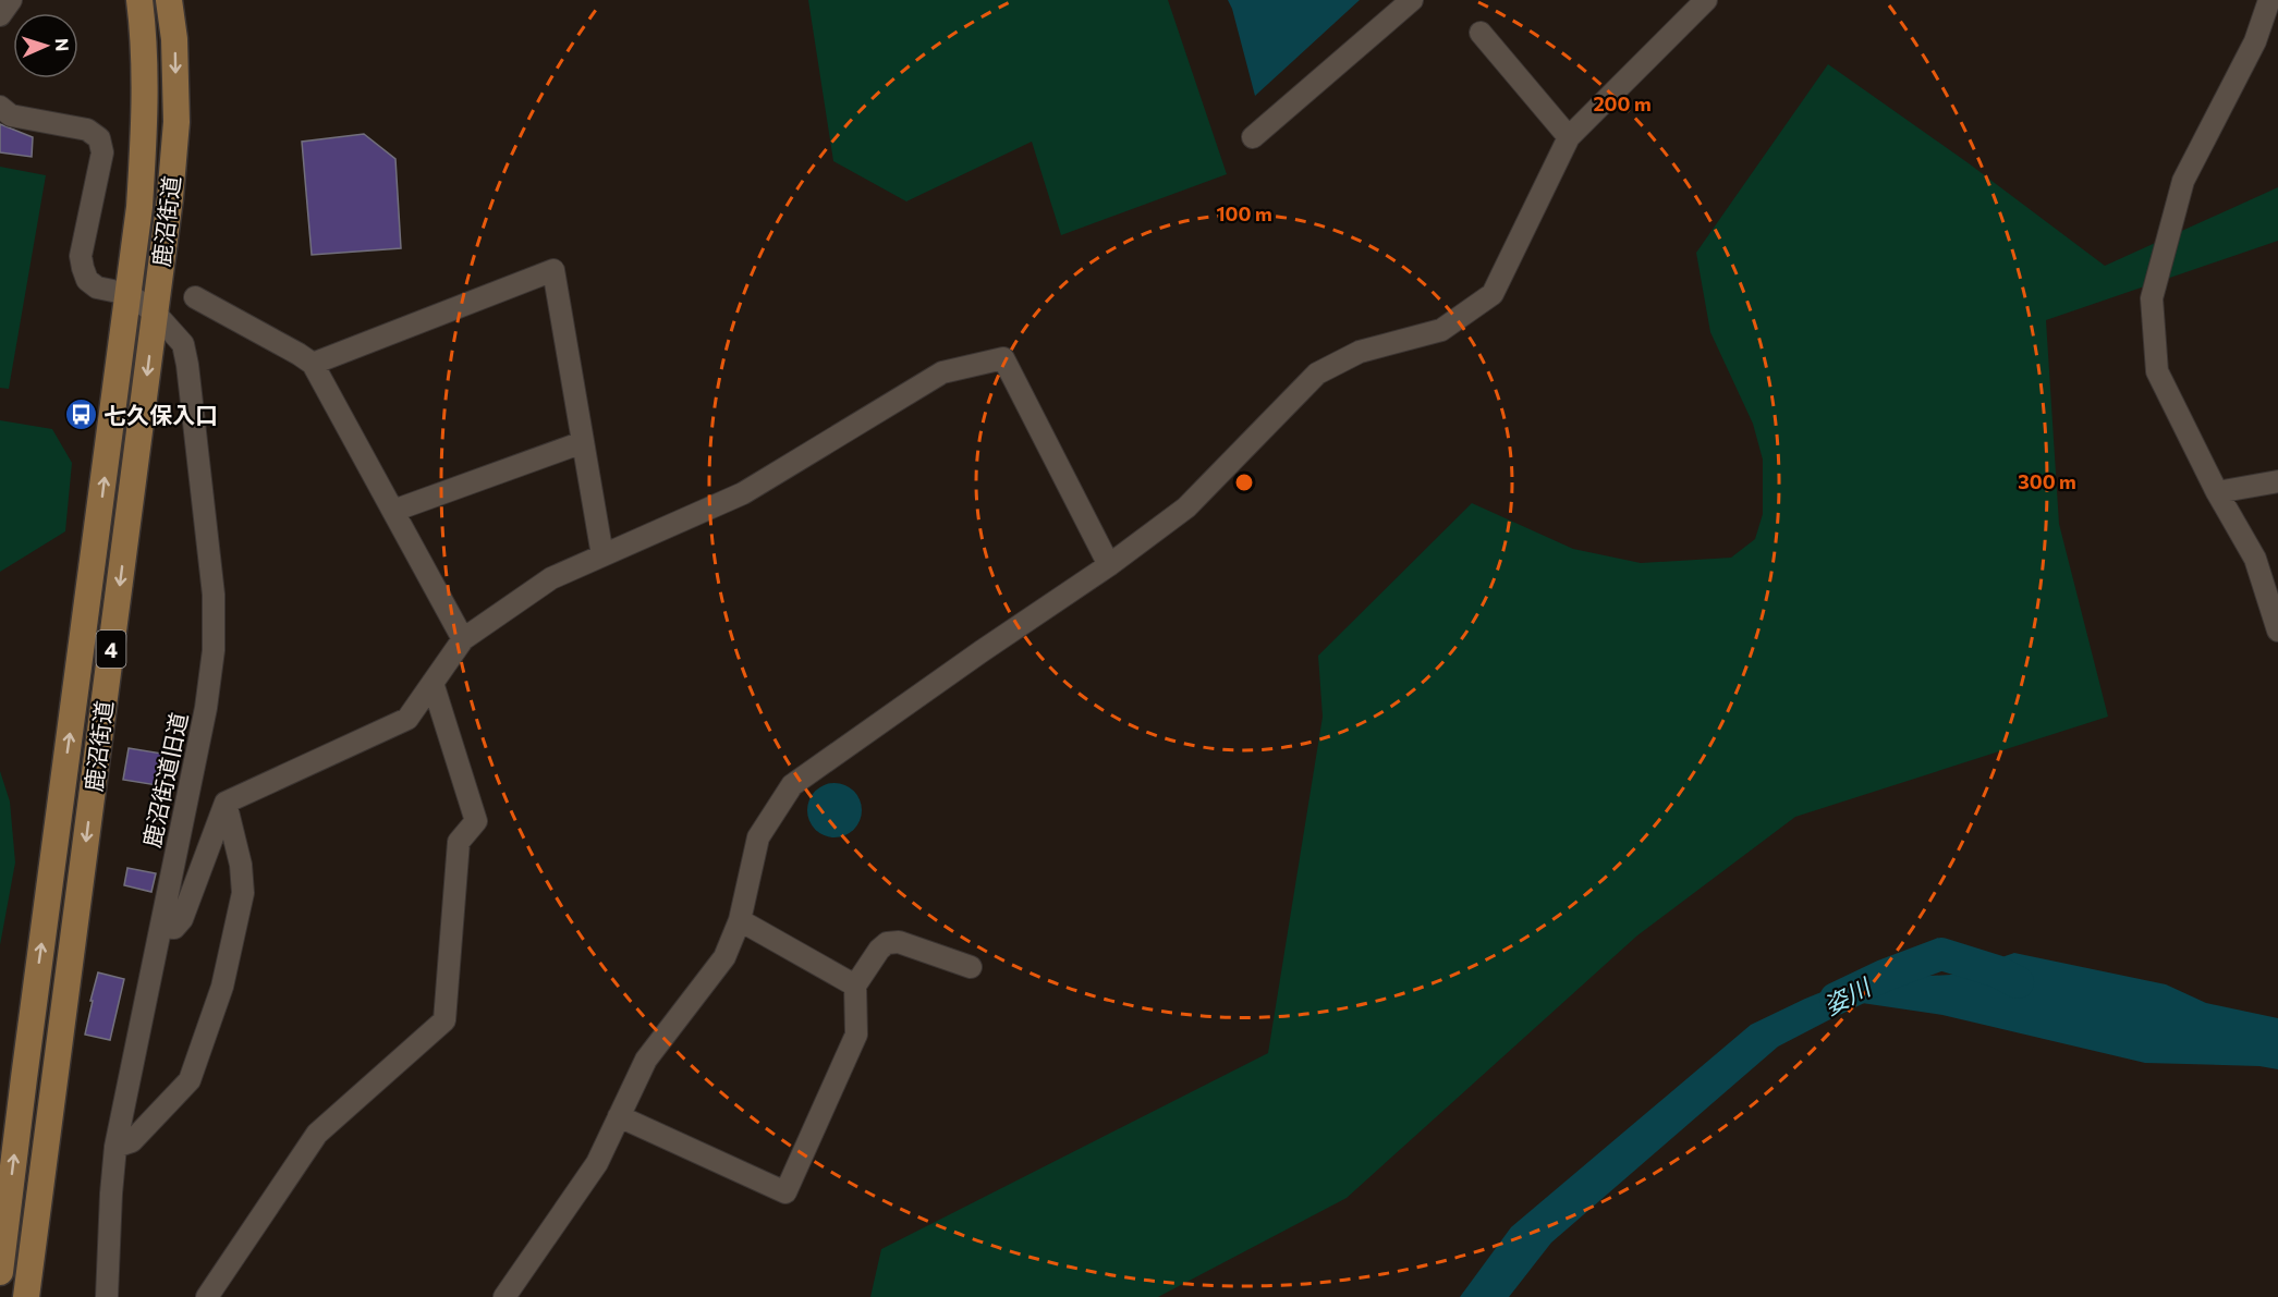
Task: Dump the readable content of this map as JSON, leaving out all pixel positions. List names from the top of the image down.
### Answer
{
  "streets": {
    "main road": ["鹿沼街道", "4"],
    "street": ["鹿沼街道旧道"]
  },
  "crossings": [
    ["鹿沼街道", "鹿沼街道旧道"]
  ],
  "water": ["姿川"],
  "places": {
    "bus stop": ["七久保入口"]
  },
  "north": "right",
  "rings": ["200 m", "100 m", "300 m"]
}
